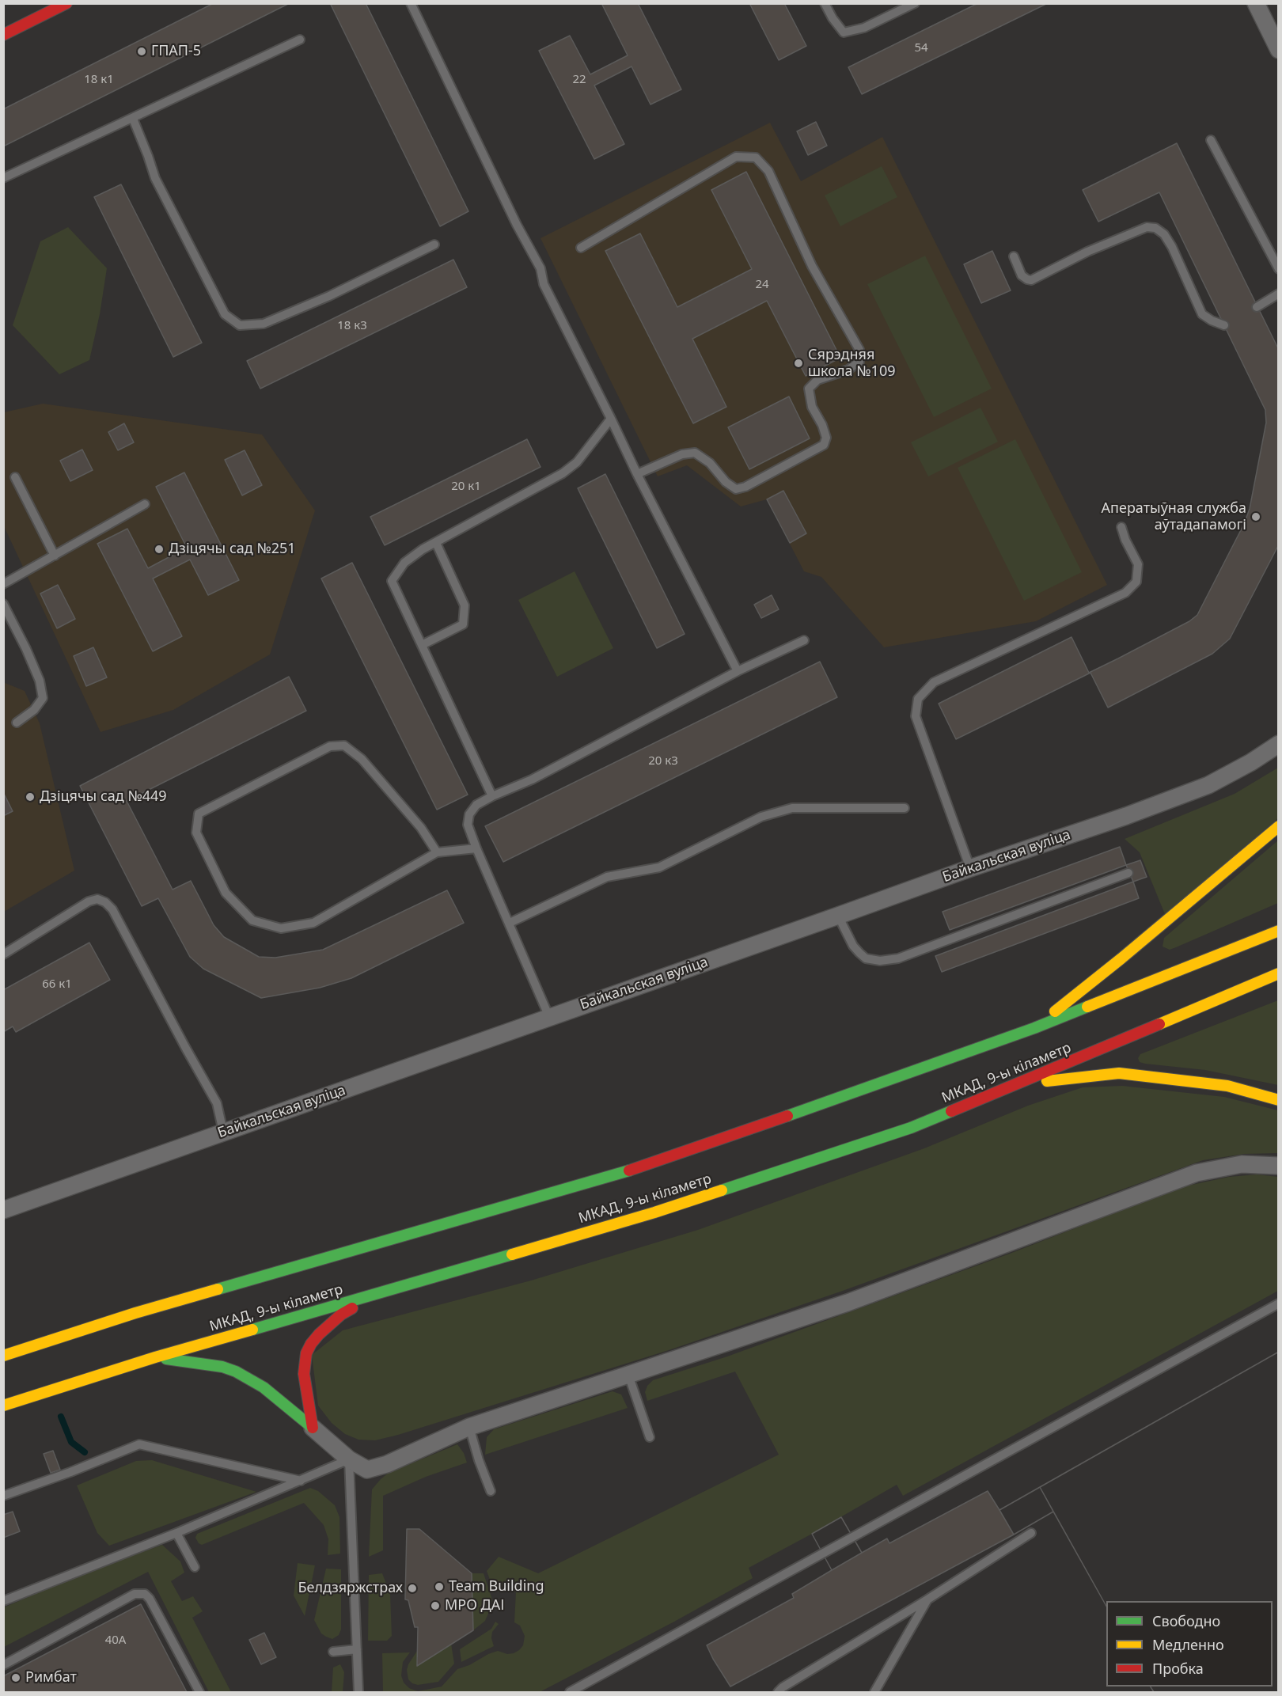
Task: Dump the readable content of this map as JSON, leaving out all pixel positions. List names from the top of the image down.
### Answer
{
  "streets": {
    "main road": ["МКАД, 9-ы кіламетр"],
    "street": ["Байкальская вуліца"]
  },
  "places": [
    "ГПАП-5",
    "Сярэдняя школа №109",
    "Аператыўная служба аўтадапамогі",
    "Дзіцячы сад №251",
    "Дзіцячы сад №449",
    "Team Building",
    "Белдзяржстрах",
    "МРО ДАІ",
    "Римбат"
  ],
  "house_numbers": [
    "54",
    "18 к1",
    "22",
    "24",
    "18 к3",
    "20 к1",
    "20 к3",
    "66 к1",
    "40А"
  ],
  "legend": ["Свободно", "Медленно", "Пробка"]
}
